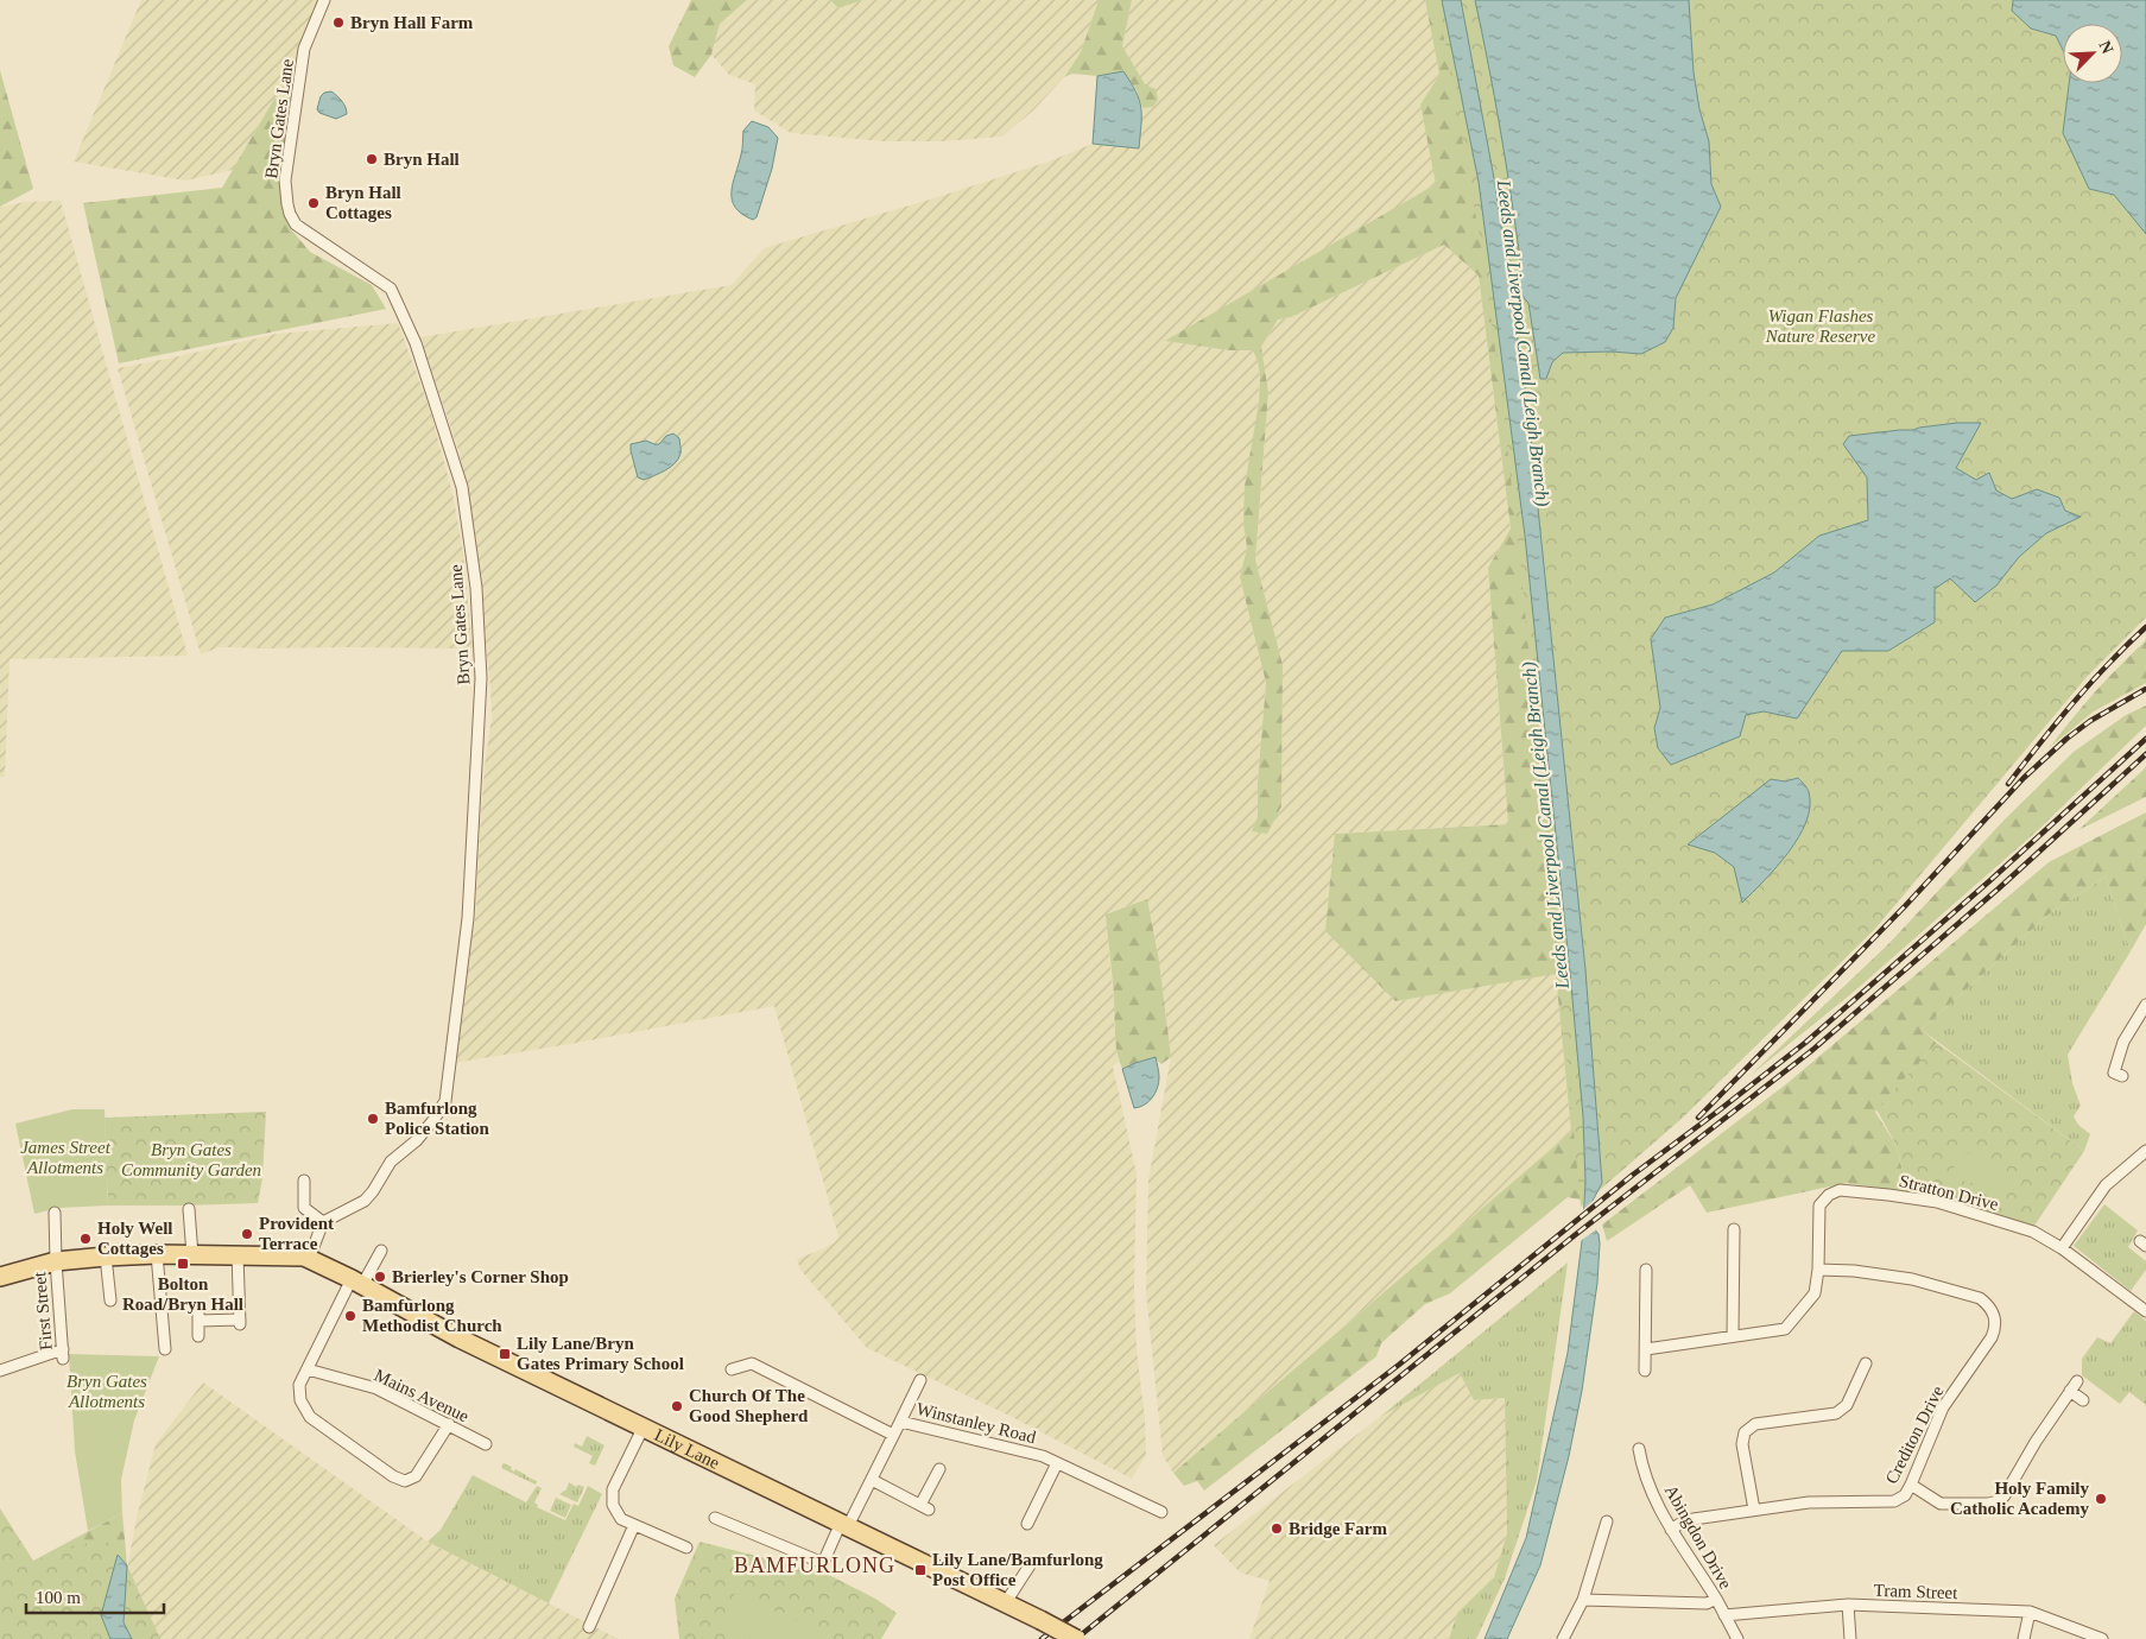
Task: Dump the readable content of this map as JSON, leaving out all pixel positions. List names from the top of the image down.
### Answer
{
  "streets": {
    "main road": ["Lily Lane"],
    "street": [
      "Bryn Gates Lane",
      "Stratton Drive",
      "First Street",
      "Mains Avenue",
      "Winstanley Road",
      "Crediton Drive",
      "Abingdon Drive",
      "Tram Street"
    ]
  },
  "crossings": [
    ["Stratton Drive", "Crediton Drive"],
    ["Winstanley Road", "Lily Lane"],
    ["Crediton Drive", "Abingdon Drive"],
    ["Abingdon Drive", "Tram Street"]
  ],
  "districts": ["BAMFURLONG"],
  "water": ["Leeds and Liverpool Canal (Leigh Branch)"],
  "parks": [
    "Wigan Flashes Nature Reserve",
    "James Street Allotments",
    "Bryn Gates Community Garden",
    "Bryn Gates Allotments"
  ],
  "places": {
    "other": [
      "Bryn Hall Farm",
      "Bryn Hall",
      "Bryn Hall Cottages",
      "Bamfurlong Police Station",
      "Provident Terrace",
      "Holy Well Cottages",
      "Brierley's Corner Shop",
      "Bamfurlong Methodist Church",
      "Church Of The Good Shepherd",
      "Holy Family Catholic Academy",
      "Bridge Farm"
    ],
    "transit": ["Bolton Road/Bryn Hall", "Lily Lane/Bryn Gates Primary School", "Lily Lane/Bamfurlong Post Office"]
  },
  "scale_bar": "100 m",
  "north": "top right"
}
